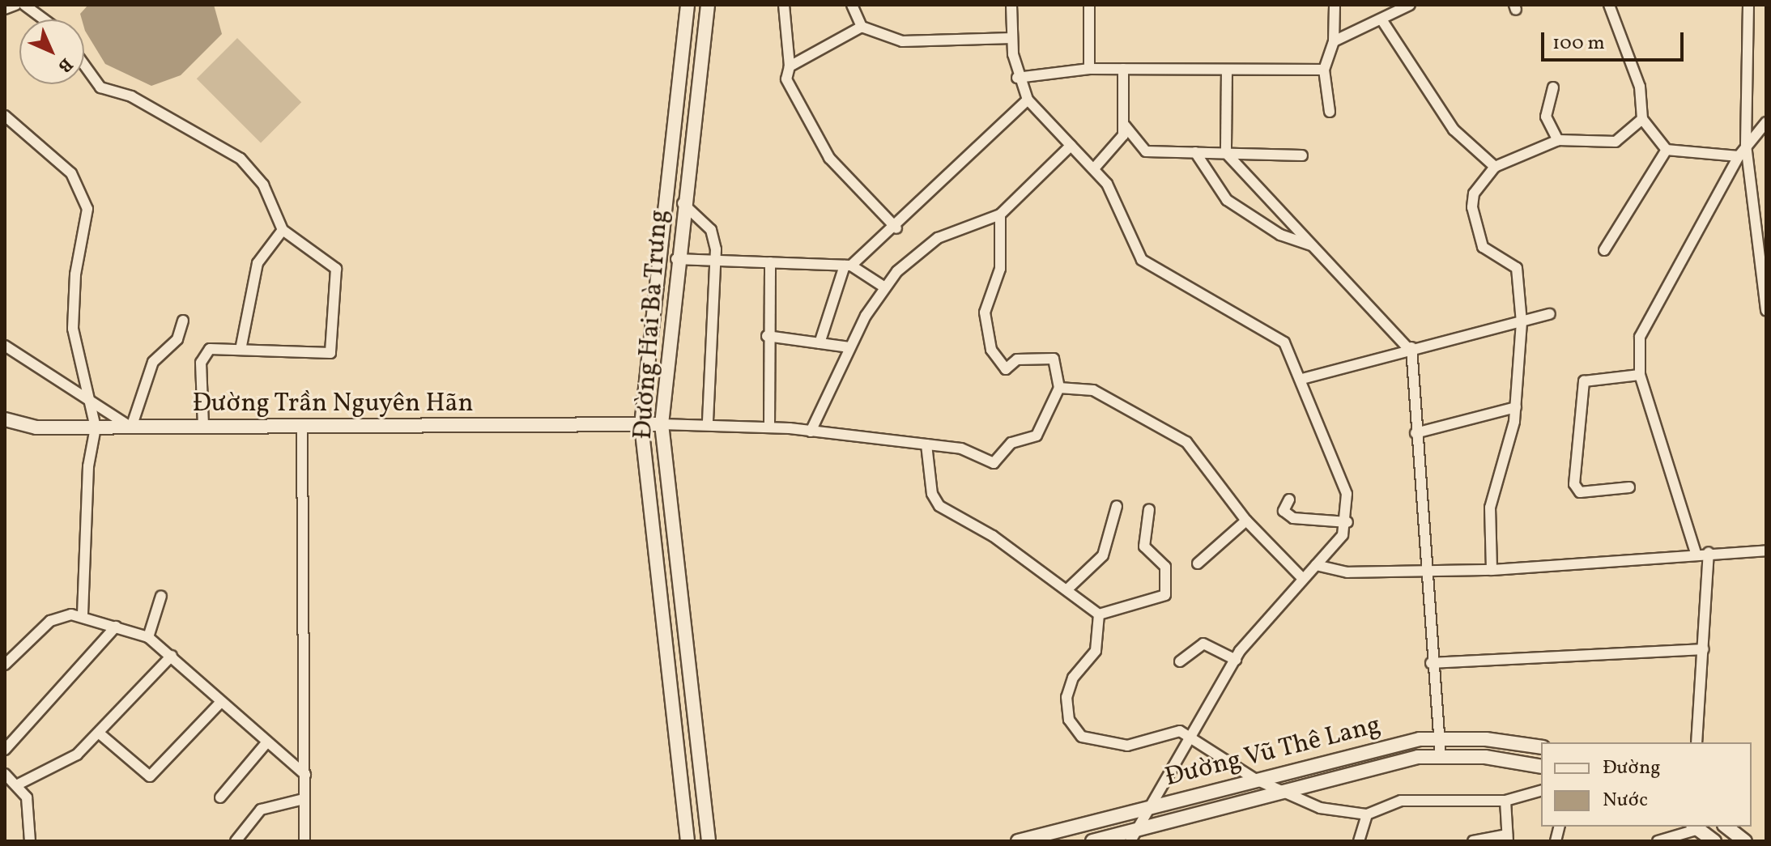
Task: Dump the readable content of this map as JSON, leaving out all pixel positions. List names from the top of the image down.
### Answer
{
  "streets": {
    "street": ["Đường Hai Bà Trưng", "Đường Trần Nguyên Hãn", "Đường Vũ Thê Lang"]
  },
  "crossings": [
    ["Đường Hai Bà Trưng", "Đường Trần Nguyên Hãn"]
  ],
  "legend": ["Đường", "Nước"],
  "scale_bar": "100 m",
  "north": "bottom right"
}
